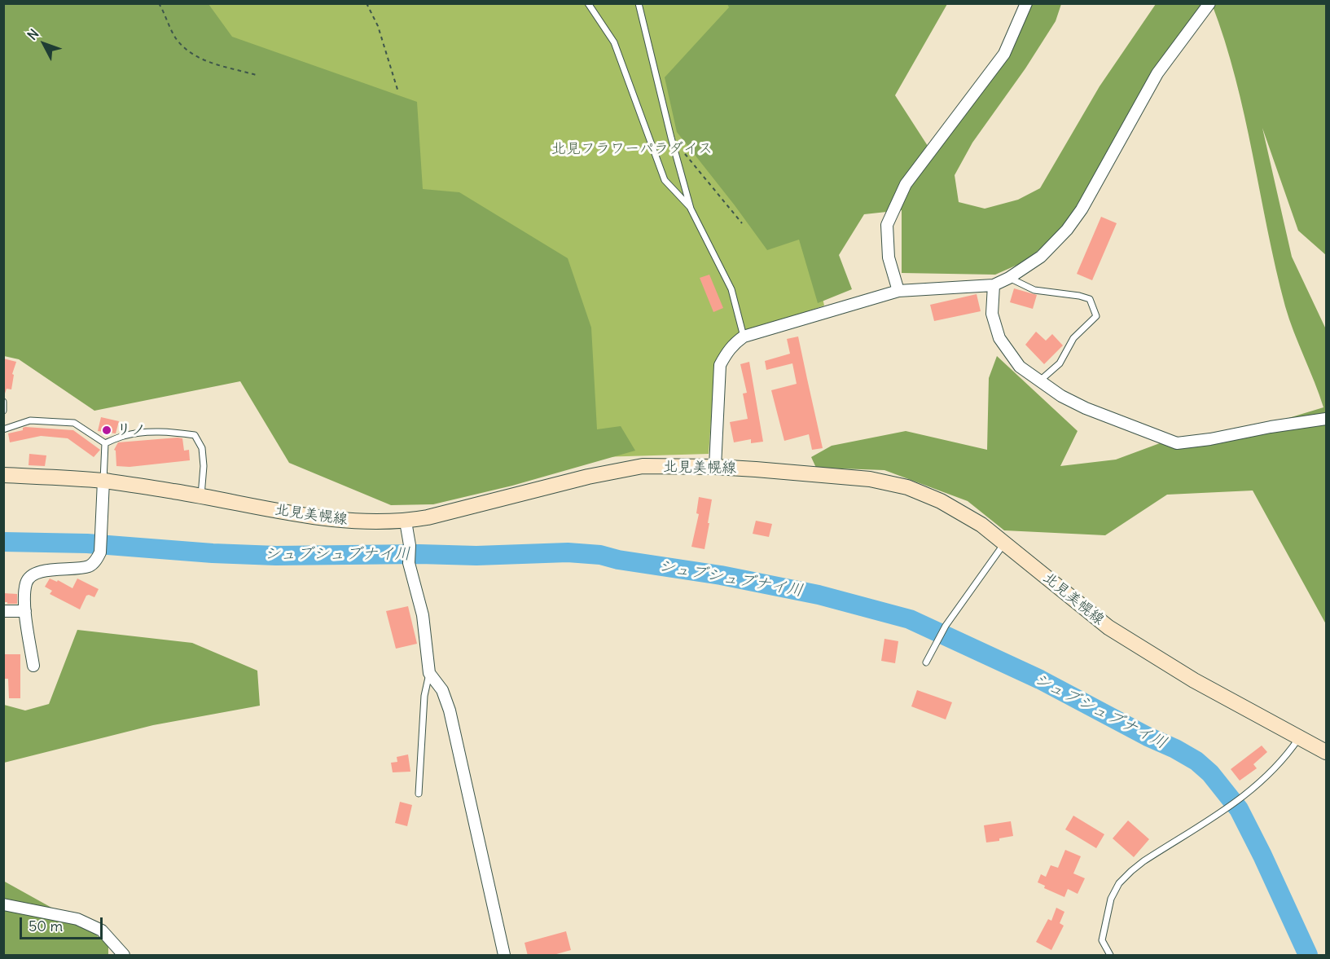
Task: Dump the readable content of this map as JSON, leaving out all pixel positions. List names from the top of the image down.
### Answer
{
  "streets": {
    "main road": ["北見美幌線"]
  },
  "water": ["シュブシュブナイ川"],
  "parks": ["北見フラワーパラダイス"],
  "places": ["リノ"],
  "scale_bar": "50 m",
  "north": "top left"
}
